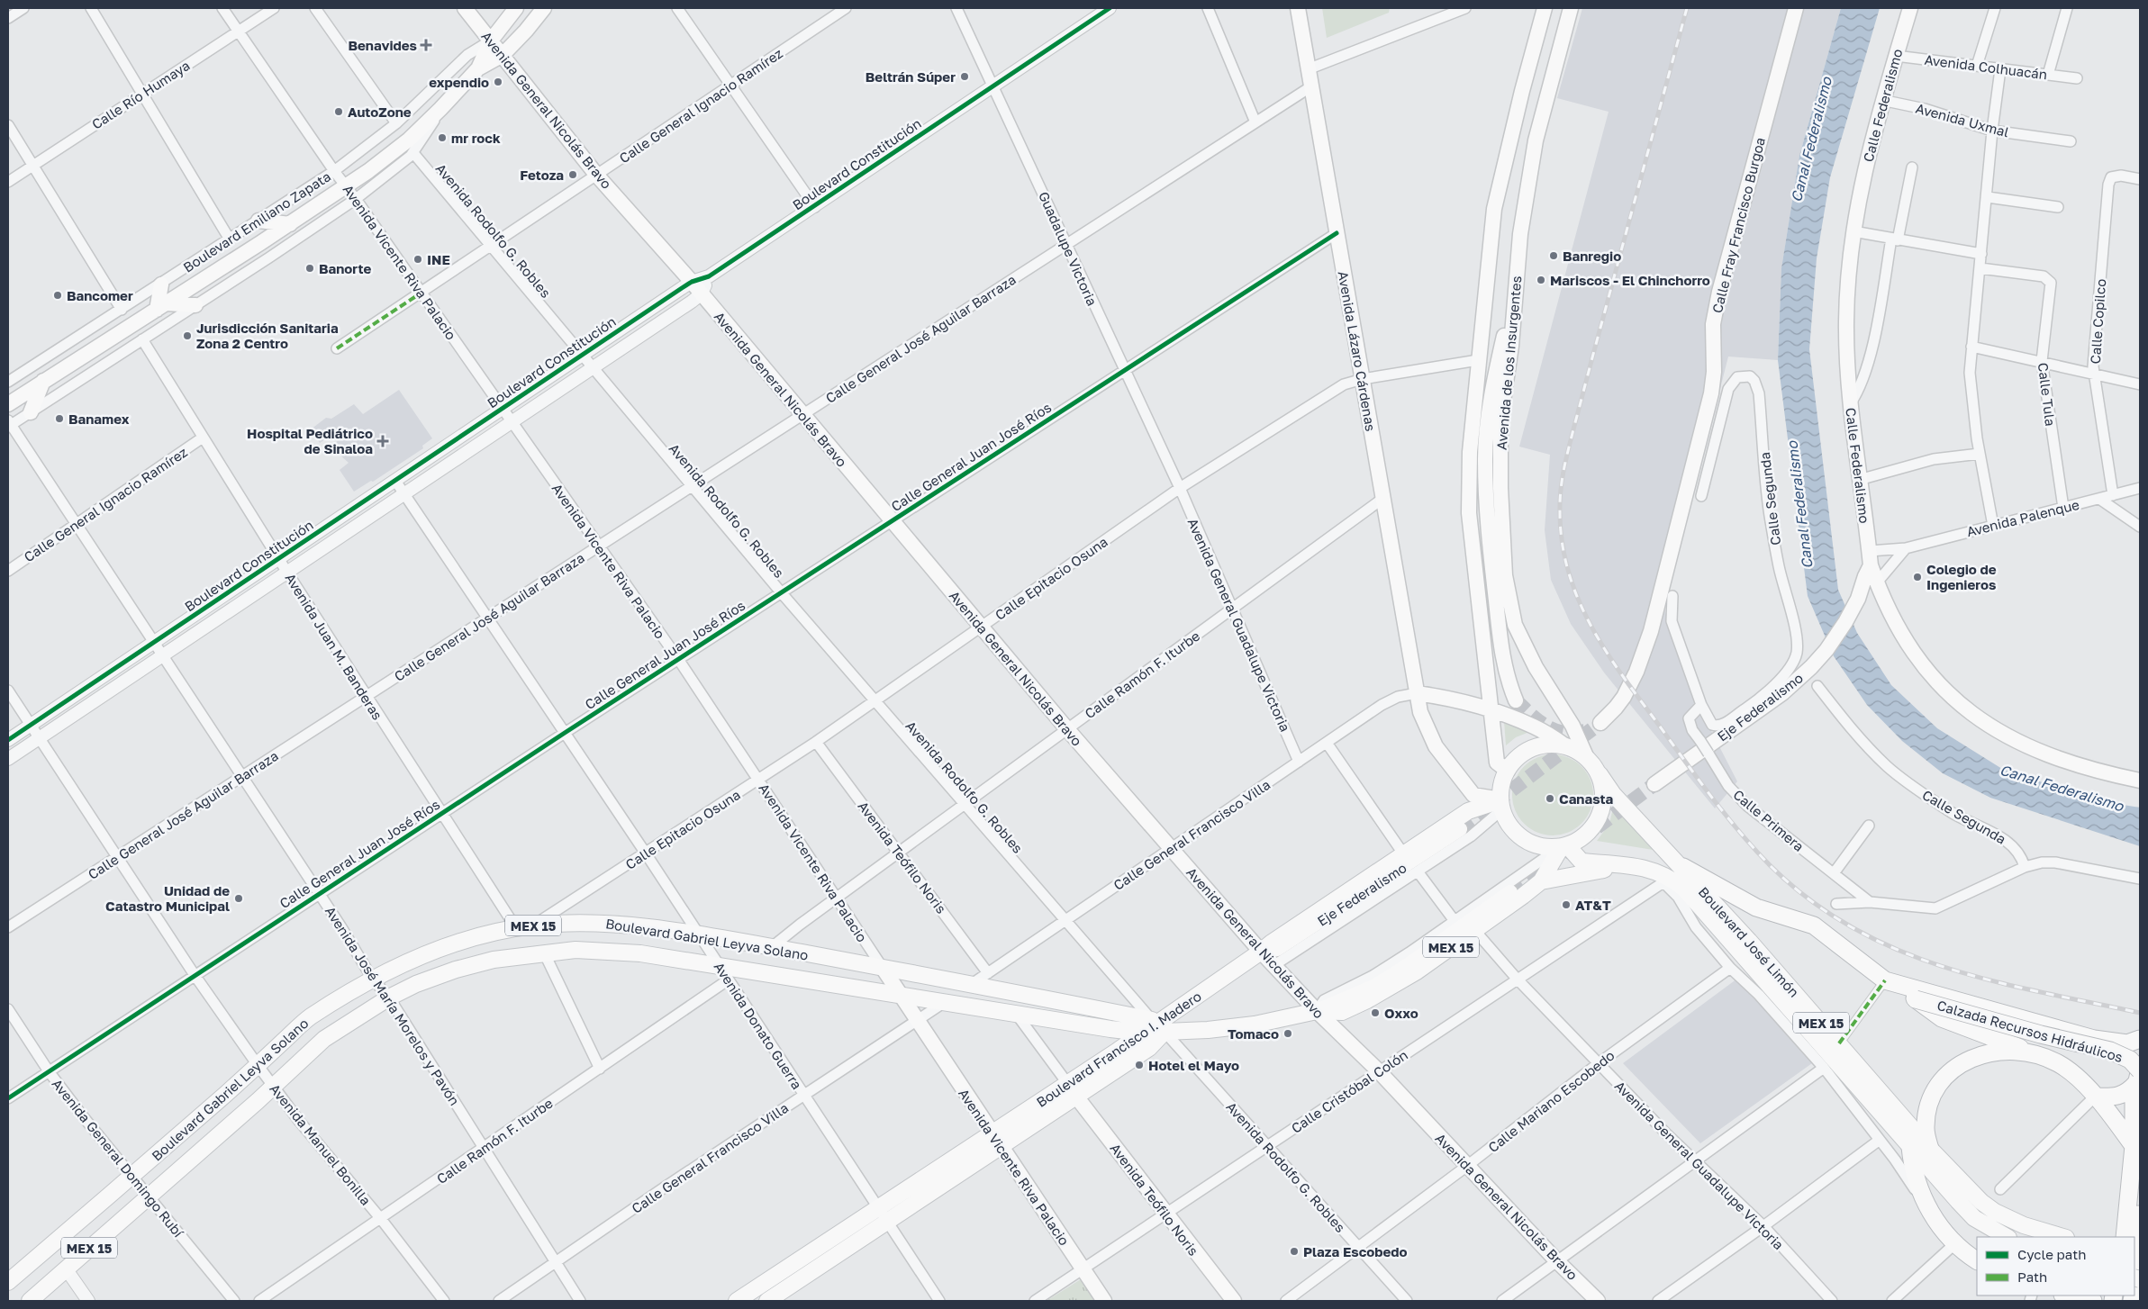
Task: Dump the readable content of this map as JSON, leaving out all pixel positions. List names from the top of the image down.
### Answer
{
  "streets": {
    "highway": ["Calzada Recursos Hidráulicos"],
    "main road": [
      "Calle Federalismo",
      "Avenida General Nicolás Bravo",
      "Boulevard Emiliano Zapata",
      "Calle Fray Francisco Burgoa",
      "Avenida Vicente Riva Palacio",
      "Avenida Lázaro Cárdenas",
      "Avenida de los Insurgentes",
      "Eje Federalismo",
      "Avenida Teófilo Noris",
      "MEX 15",
      "Boulevard Gabriel Leyva Solano",
      "Boulevard José Limón",
      "Boulevard Francisco I. Madero"
    ],
    "street": [
      "Avenida Colhuacán",
      "Calle Río Humaya",
      "Calle General Ignacio Ramírez",
      "Avenida Uxmal",
      "Boulevard Constitución",
      "Avenida Rodolfo G. Robles",
      "Guadalupe Victoria",
      "Calle Copilco",
      "Calle General José Aguilar Barraza",
      "Calle Tula",
      "Calle General Juan José Ríos",
      "Calle Segunda",
      "Avenida Palenque",
      "Calle Epitacio Osuna",
      "Avenida General Guadalupe Victoria",
      "Avenida Juan M. Banderas",
      "Calle Ramón F. Iturbe",
      "Calle Primera",
      "Calle General Francisco Villa",
      "Avenida José María Morelos y Pavón",
      "Avenida Donato Guerra",
      "Calle Cristóbal Colón",
      "Calle Mariano Escobedo",
      "Avenida Manuel Bonilla",
      "Avenida General Domingo Rubí"
    ]
  },
  "crossings": [
    ["Avenida Colhuacán", "Calle Federalismo"],
    ["Calle Río Humaya", "Avenida Vicente Riva Palacio"],
    ["Calle General Ignacio Ramírez", "Avenida General Nicolás Bravo"],
    ["Calle General Ignacio Ramírez", "Avenida Rodolfo G. Robles"],
    ["Calle General Ignacio Ramírez", "Avenida Vicente Riva Palacio"],
    ["Calle General Ignacio Ramírez", "Avenida Juan M. Banderas"],
    ["Calle General Ignacio Ramírez", "Avenida José María Morelos y Pavón"],
    ["Calle Federalismo", "Avenida Uxmal"],
    ["Calle Federalismo", "Avenida Palenque"],
    ["Calle Federalismo", "Eje Federalismo"],
    ["Avenida General Nicolás Bravo", "Boulevard Constitución"],
    ["Avenida General Nicolás Bravo", "Boulevard Emiliano Zapata"],
    ["Avenida General Nicolás Bravo", "Calle General José Aguilar Barraza"],
    ["Avenida General Nicolás Bravo", "Calle General Juan José Ríos"],
    ["Avenida General Nicolás Bravo", "Calle Epitacio Osuna"],
    ["Avenida General Nicolás Bravo", "Calle Ramón F. Iturbe"],
    ["Avenida General Nicolás Bravo", "Eje Federalismo"],
    ["Avenida General Nicolás Bravo", "Calle General Francisco Villa"],
    ["Avenida General Nicolás Bravo", "Boulevard Gabriel Leyva Solano"],
    ["Avenida General Nicolás Bravo", "Boulevard Francisco I. Madero"],
    ["Avenida General Nicolás Bravo", "Calle Cristóbal Colón"],
    ["Avenida General Nicolás Bravo", "Calle Mariano Escobedo"],
    ["Boulevard Constitución", "Avenida Rodolfo G. Robles"],
    ["Boulevard Constitución", "Guadalupe Victoria"],
    ["Boulevard Constitución", "Avenida Vicente Riva Palacio"],
    ["Boulevard Constitución", "Avenida Juan M. Banderas"],
    ["Boulevard Constitución", "Avenida José María Morelos y Pavón"],
    ["Boulevard Constitución", "Avenida Donato Guerra"],
    ["Boulevard Constitución", "Avenida Manuel Bonilla"],
    ["Boulevard Emiliano Zapata", "Avenida Rodolfo G. Robles"],
    ["Boulevard Emiliano Zapata", "Avenida Vicente Riva Palacio"],
    ["Boulevard Emiliano Zapata", "Avenida Juan M. Banderas"],
    ["Boulevard Emiliano Zapata", "Avenida José María Morelos y Pavón"],
    ["Avenida Rodolfo G. Robles", "Calle General José Aguilar Barraza"],
    ["Avenida Rodolfo G. Robles", "Calle General Juan José Ríos"],
    ["Avenida Rodolfo G. Robles", "Calle Epitacio Osuna"],
    ["Avenida Rodolfo G. Robles", "Calle Ramón F. Iturbe"],
    ["Avenida Rodolfo G. Robles", "Calle General Francisco Villa"],
    ["Avenida Rodolfo G. Robles", "Boulevard Gabriel Leyva Solano"],
    ["Avenida Rodolfo G. Robles", "Boulevard Francisco I. Madero"],
    ["Avenida Rodolfo G. Robles", "Calle Cristóbal Colón"],
    ["Avenida Rodolfo G. Robles", "Calle Mariano Escobedo"],
    ["Guadalupe Victoria", "Calle General José Aguilar Barraza"],
    ["Guadalupe Victoria", "Calle General Juan José Ríos"],
    ["Guadalupe Victoria", "Calle Epitacio Osuna"],
    ["Guadalupe Victoria", "Avenida General Guadalupe Victoria"],
    ["Avenida Vicente Riva Palacio", "Calle General José Aguilar Barraza"],
    ["Avenida Vicente Riva Palacio", "Calle General Juan José Ríos"],
    ["Avenida Vicente Riva Palacio", "Calle Epitacio Osuna"],
    ["Avenida Vicente Riva Palacio", "Calle Ramón F. Iturbe"],
    ["Avenida Vicente Riva Palacio", "Calle General Francisco Villa"],
    ["Avenida Vicente Riva Palacio", "Boulevard Gabriel Leyva Solano"],
    ["Avenida Vicente Riva Palacio", "Boulevard Francisco I. Madero"],
    ["Avenida Vicente Riva Palacio", "Calle Cristóbal Colón"],
    ["Calle Copilco", "Avenida Palenque"],
    ["Calle General José Aguilar Barraza", "Avenida Lázaro Cárdenas"],
    ["Calle General José Aguilar Barraza", "Avenida Juan M. Banderas"],
    ["Calle General José Aguilar Barraza", "Avenida José María Morelos y Pavón"],
    ["Calle General José Aguilar Barraza", "Avenida Donato Guerra"],
    ["Calle General José Aguilar Barraza", "Avenida Manuel Bonilla"],
    ["Avenida Lázaro Cárdenas", "Avenida de los Insurgentes"],
    ["Avenida Lázaro Cárdenas", "Calle General Juan José Ríos"],
    ["Avenida Lázaro Cárdenas", "Calle Epitacio Osuna"],
    ["Avenida Lázaro Cárdenas", "Calle Ramón F. Iturbe"],
    ["Avenida Lázaro Cárdenas", "Calle General Francisco Villa"],
    ["Avenida Lázaro Cárdenas", "Boulevard Gabriel Leyva Solano"],
    ["Avenida Lázaro Cárdenas", "Boulevard José Limón"],
    ["Avenida Lázaro Cárdenas", "Boulevard Francisco I. Madero"],
    ["Avenida de los Insurgentes", "Boulevard Gabriel Leyva Solano"],
    ["Avenida de los Insurgentes", "Boulevard José Limón"],
    ["Avenida de los Insurgentes", "Boulevard Francisco I. Madero"],
    ["Calle Tula", "Avenida Palenque"],
    ["Calle General Juan José Ríos", "Avenida Juan M. Banderas"],
    ["Calle General Juan José Ríos", "Avenida José María Morelos y Pavón"],
    ["Calle General Juan José Ríos", "Avenida Donato Guerra"],
    ["Calle General Juan José Ríos", "Avenida Manuel Bonilla"],
    ["Calle General Juan José Ríos", "Avenida General Domingo Rubí"],
    ["Calle Segunda", "Calle Primera"],
    ["Avenida Palenque", "Eje Federalismo"],
    ["Calle Epitacio Osuna", "Avenida General Guadalupe Victoria"],
    ["Calle Epitacio Osuna", "Avenida Teófilo Noris"],
    ["Calle Epitacio Osuna", "Boulevard Gabriel Leyva Solano"],
    ["Calle Epitacio Osuna", "Avenida Donato Guerra"],
    ["Avenida General Guadalupe Victoria", "Calle Ramón F. Iturbe"],
    ["Avenida General Guadalupe Victoria", "Calle General Francisco Villa"],
    ["Avenida General Guadalupe Victoria", "Boulevard Gabriel Leyva Solano"],
    ["Avenida General Guadalupe Victoria", "Calle Cristóbal Colón"],
    ["Avenida General Guadalupe Victoria", "Calle Mariano Escobedo"],
    ["Avenida Juan M. Banderas", "Boulevard Gabriel Leyva Solano"],
    ["Calle Ramón F. Iturbe", "Avenida Teófilo Noris"],
    ["Calle Ramón F. Iturbe", "Boulevard Gabriel Leyva Solano"],
    ["Calle Ramón F. Iturbe", "Avenida José María Morelos y Pavón"],
    ["Calle Ramón F. Iturbe", "Avenida Donato Guerra"],
    ["Calle Ramón F. Iturbe", "Avenida Manuel Bonilla"],
    ["Eje Federalismo", "Boulevard Francisco I. Madero"],
    ["Calle General Francisco Villa", "Avenida Teófilo Noris"],
    ["Calle General Francisco Villa", "Boulevard Gabriel Leyva Solano"],
    ["Calle General Francisco Villa", "Avenida José María Morelos y Pavón"],
    ["Calle General Francisco Villa", "Avenida Donato Guerra"],
    ["Avenida Teófilo Noris", "Boulevard Francisco I. Madero"],
    ["Avenida Teófilo Noris", "Calle Cristóbal Colón"],
    ["Boulevard Gabriel Leyva Solano", "Boulevard José Limón"],
    ["Boulevard Gabriel Leyva Solano", "Avenida José María Morelos y Pavón"],
    ["Boulevard Gabriel Leyva Solano", "Avenida Donato Guerra"],
    ["Boulevard Gabriel Leyva Solano", "Boulevard Francisco I. Madero"],
    ["Boulevard Gabriel Leyva Solano", "Avenida Manuel Bonilla"],
    ["Boulevard Gabriel Leyva Solano", "Avenida General Domingo Rubí"],
    ["Boulevard José Limón", "Calzada Recursos Hidráulicos"],
    ["Boulevard José Limón", "Boulevard Francisco I. Madero"],
    ["Boulevard José Limón", "Calle Cristóbal Colón"],
    ["Boulevard José Limón", "Calle Mariano Escobedo"],
    ["Avenida Donato Guerra", "Boulevard Francisco I. Madero"]
  ],
  "water": ["Canal Federalismo"],
  "places": {
    "health": ["Benavides", "Hospital Pediátrico de Sinaloa"],
    "other": [
      "Beltrán Súper",
      "expendio",
      "AutoZone",
      "mr rock",
      "Fetoza",
      "Banregio",
      "INE",
      "Banorte",
      "Mariscos - El Chinchorro",
      "Bancomer",
      "Jurisdicción Sanitaria Zona 2 Centro",
      "Banamex",
      "Colegio de Ingenieros",
      "Canasta",
      "Unidad de Catastro Municipal",
      "AT&T",
      "Oxxo",
      "Tomaco",
      "Hotel el Mayo",
      "Plaza Escobedo"
    ]
  },
  "legend": ["Cycle path", "Path"]
}
